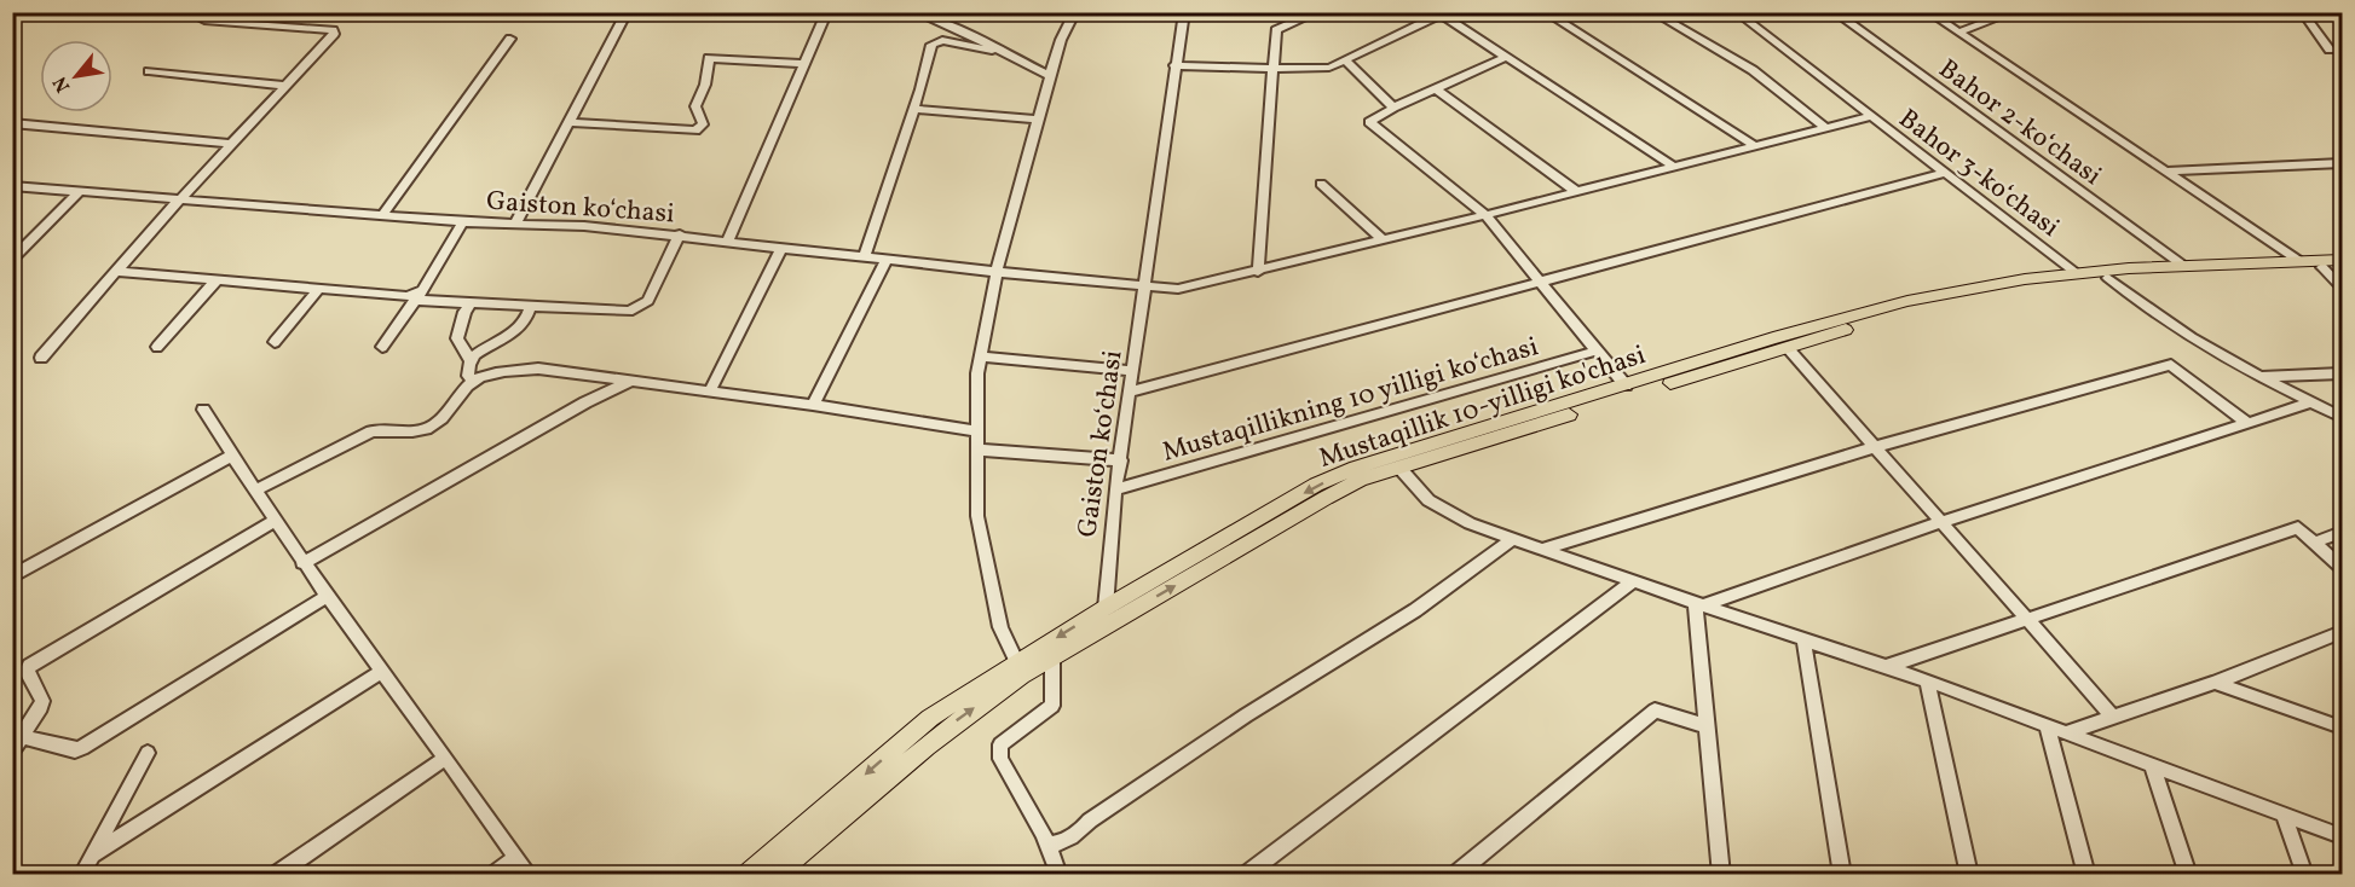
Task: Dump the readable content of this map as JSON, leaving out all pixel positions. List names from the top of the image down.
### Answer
{
  "streets": {
    "main road": ["Mustaqillik 10-yilligi ko'chasi"],
    "street": [
      "Bahor 2-koʻchasi",
      "Bahor 3-koʻchasi",
      "Gaiston koʻchasi",
      "Mustaqillikning 10 yilligi koʻchasi"
    ]
  },
  "crossings": [
    ["Bahor 2-koʻchasi", "Mustaqillik 10-yilligi ko'chasi"],
    ["Bahor 3-koʻchasi", "Gaiston koʻchasi"],
    ["Bahor 3-koʻchasi", "Mustaqillik 10-yilligi ko'chasi"],
    ["Gaiston koʻchasi", "Mustaqillikning 10 yilligi koʻchasi"],
    ["Gaiston koʻchasi", "Mustaqillik 10-yilligi ko'chasi"]
  ],
  "north": "bottom left"
}
